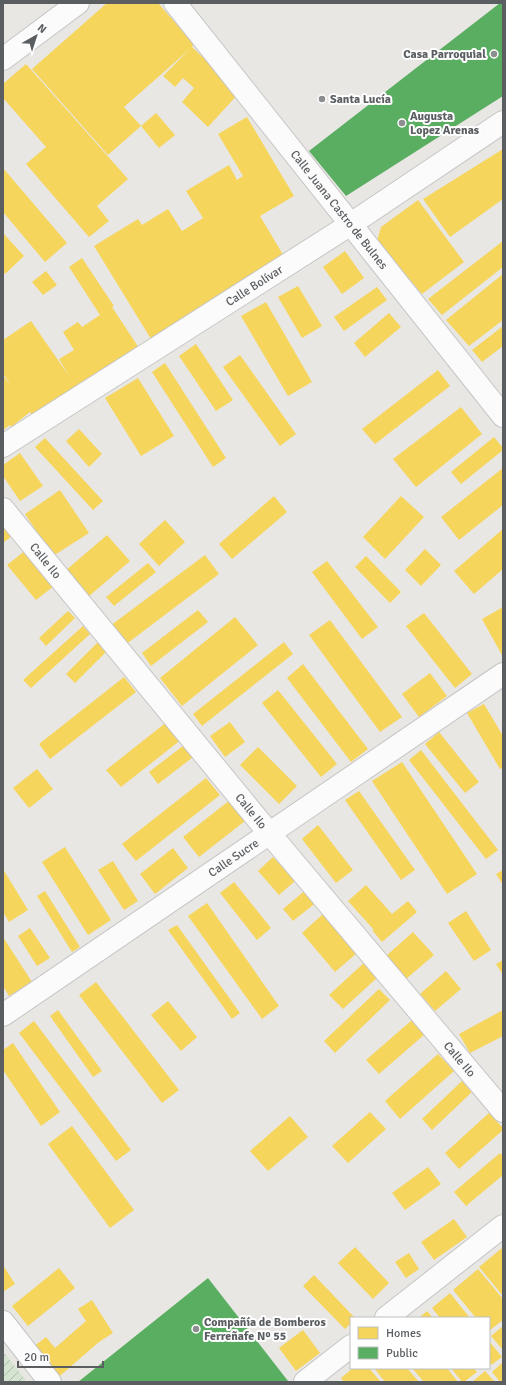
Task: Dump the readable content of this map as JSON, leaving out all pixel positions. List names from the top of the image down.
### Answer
{
  "streets": {
    "street": [
      "Calle Juana Castro de Bulnes",
      "Calle Bolívar",
      "Calle Ilo",
      "Calle Sucre"
    ]
  },
  "crossings": [
    ["Calle Juana Castro de Bulnes", "Calle Bolívar"],
    ["Calle Ilo", "Calle Sucre"]
  ],
  "places": [
    "Casa Parroquial",
    "Santa Lucía",
    "Augusta Lopez Arenas",
    "Compañía de Bomberos Ferreñafe Nº 55"
  ],
  "legend": ["Homes", "Public"],
  "scale_bar": "20 m",
  "north": "top right"
}
